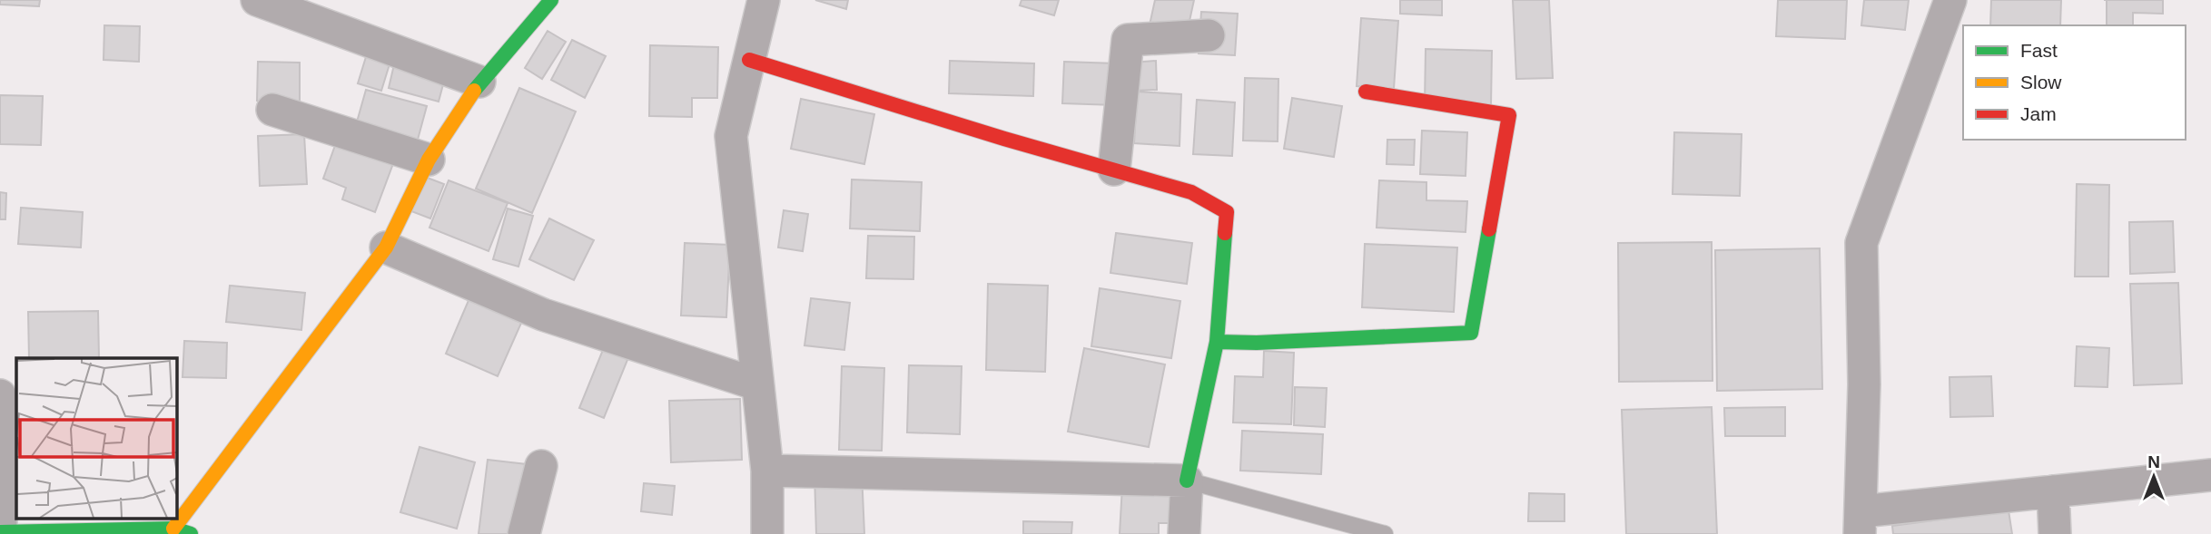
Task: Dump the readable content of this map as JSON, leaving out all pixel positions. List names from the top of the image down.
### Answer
{
  "legend": ["Fast", "Slow", "Jam"],
  "north": "top"
}
